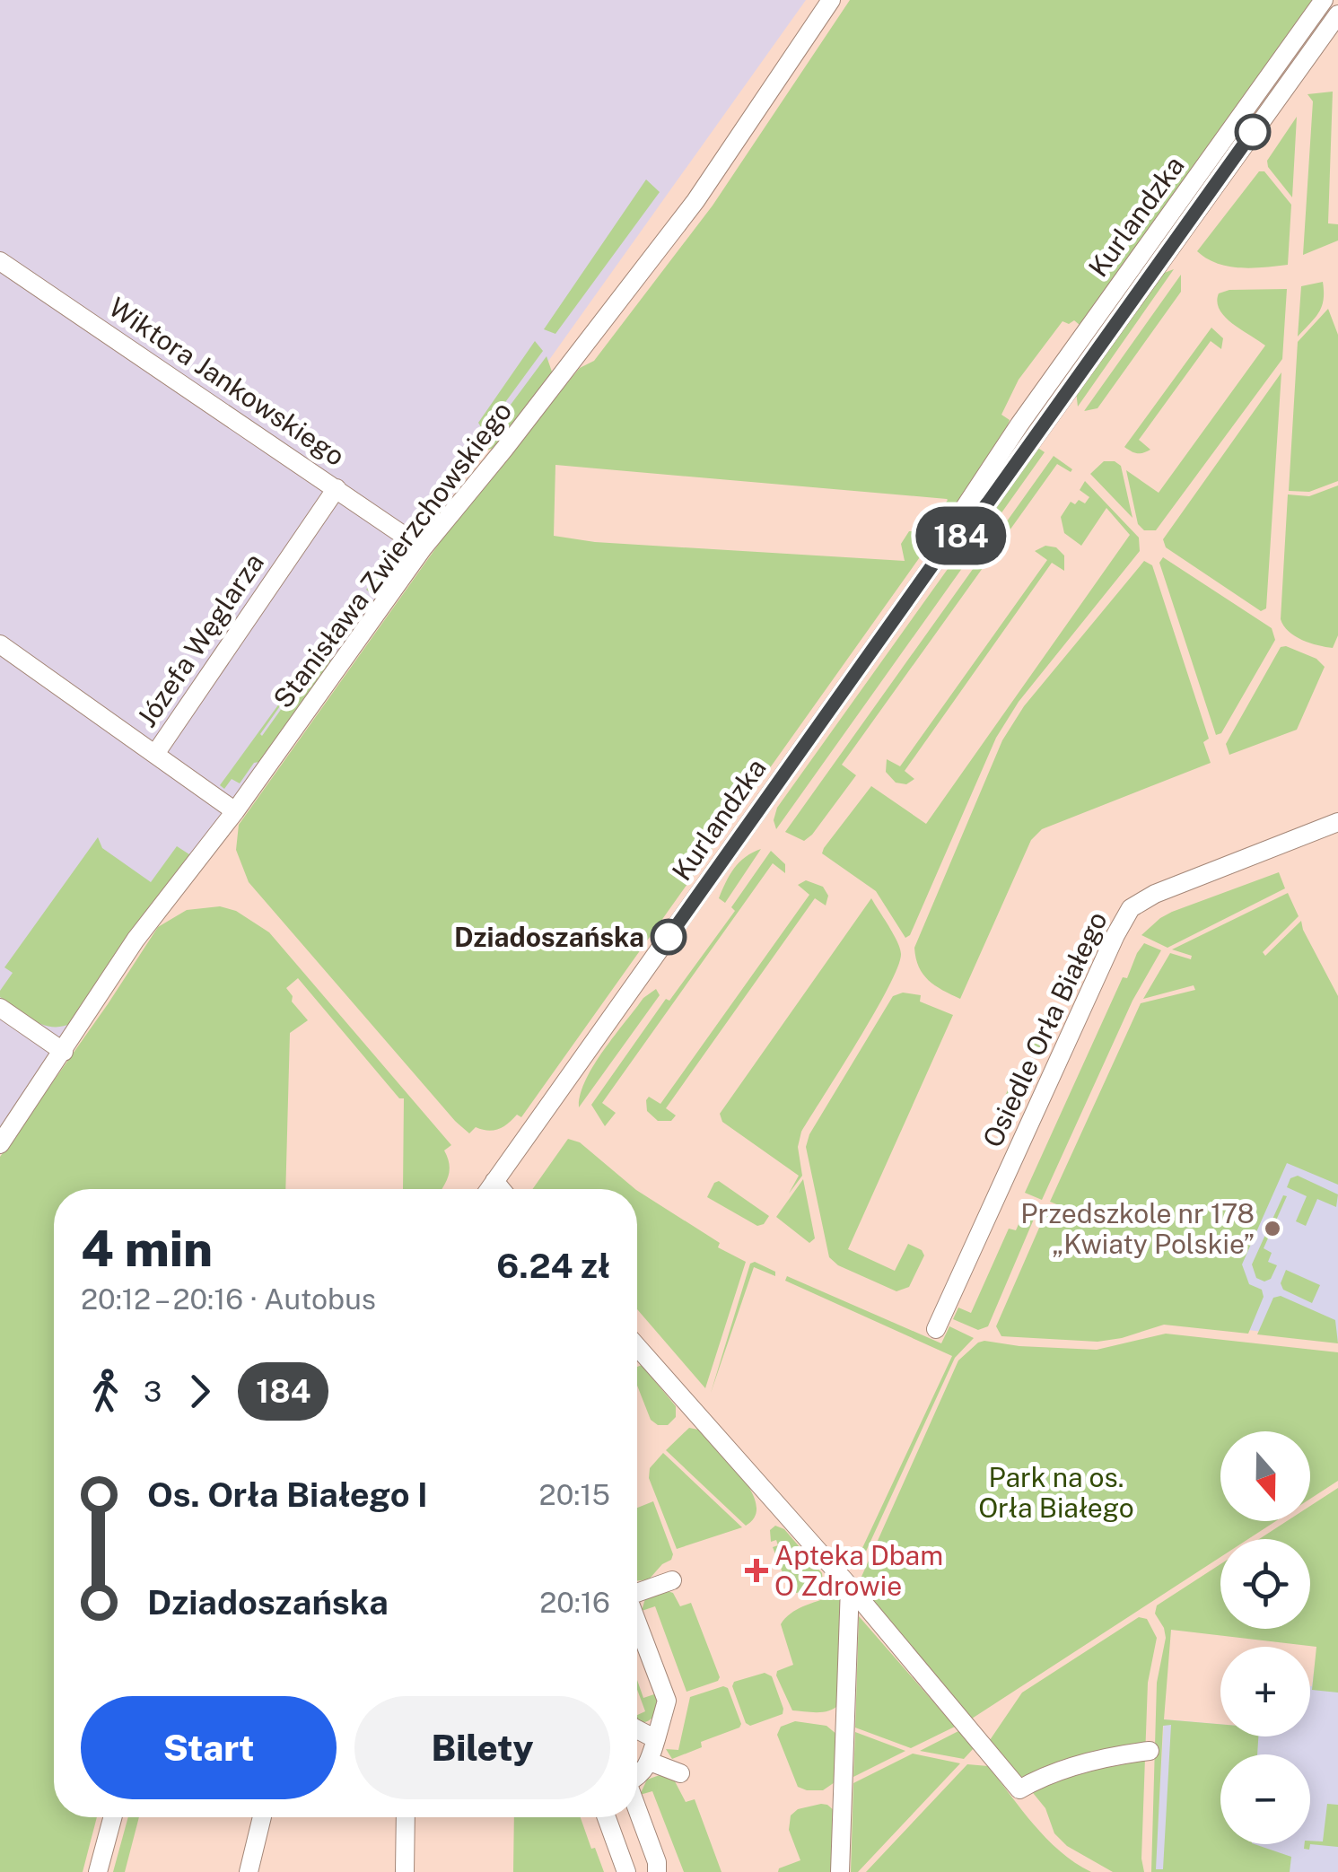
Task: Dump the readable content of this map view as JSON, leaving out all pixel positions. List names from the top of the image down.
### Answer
{
  "streets": {
    "street": [
      "Kurlandzka",
      "Wiktora Jankowskiego",
      "Stanisława Zwierzchowskiego",
      "Józefa Węglarza",
      "Osiedle Orła Białego"
    ]
  },
  "crossings": [
    ["Wiktora Jankowskiego", "Stanisława Zwierzchowskiego"],
    ["Wiktora Jankowskiego", "Józefa Węglarza"]
  ],
  "parks": ["Park na os. Orła Białego"],
  "places": {
    "other": ["Dziadoszańska", "Przedszkole nr 178 „Kwiaty Polskie”"],
    "health": ["Apteka Dbam O Zdrowie"]
  },
  "lines": ["bus line 184"],
  "north": "bottom",
  "page": {
    "on_map": "184",
    "heading": ["4 min", "20:12 – 20:16 · Autobus", "6.24 zł"],
    "legs": ["3", "184"],
    "map_buttons": ["+", "−"],
    "list": [
      {
        "name": "Os. Orła Białego I",
        "value": "20:15"
      },
      {
        "name": "Dziadoszańska",
        "value": "20:16"
      }
    ],
    "buttons": ["Start", "Bilety"]
  }
}
